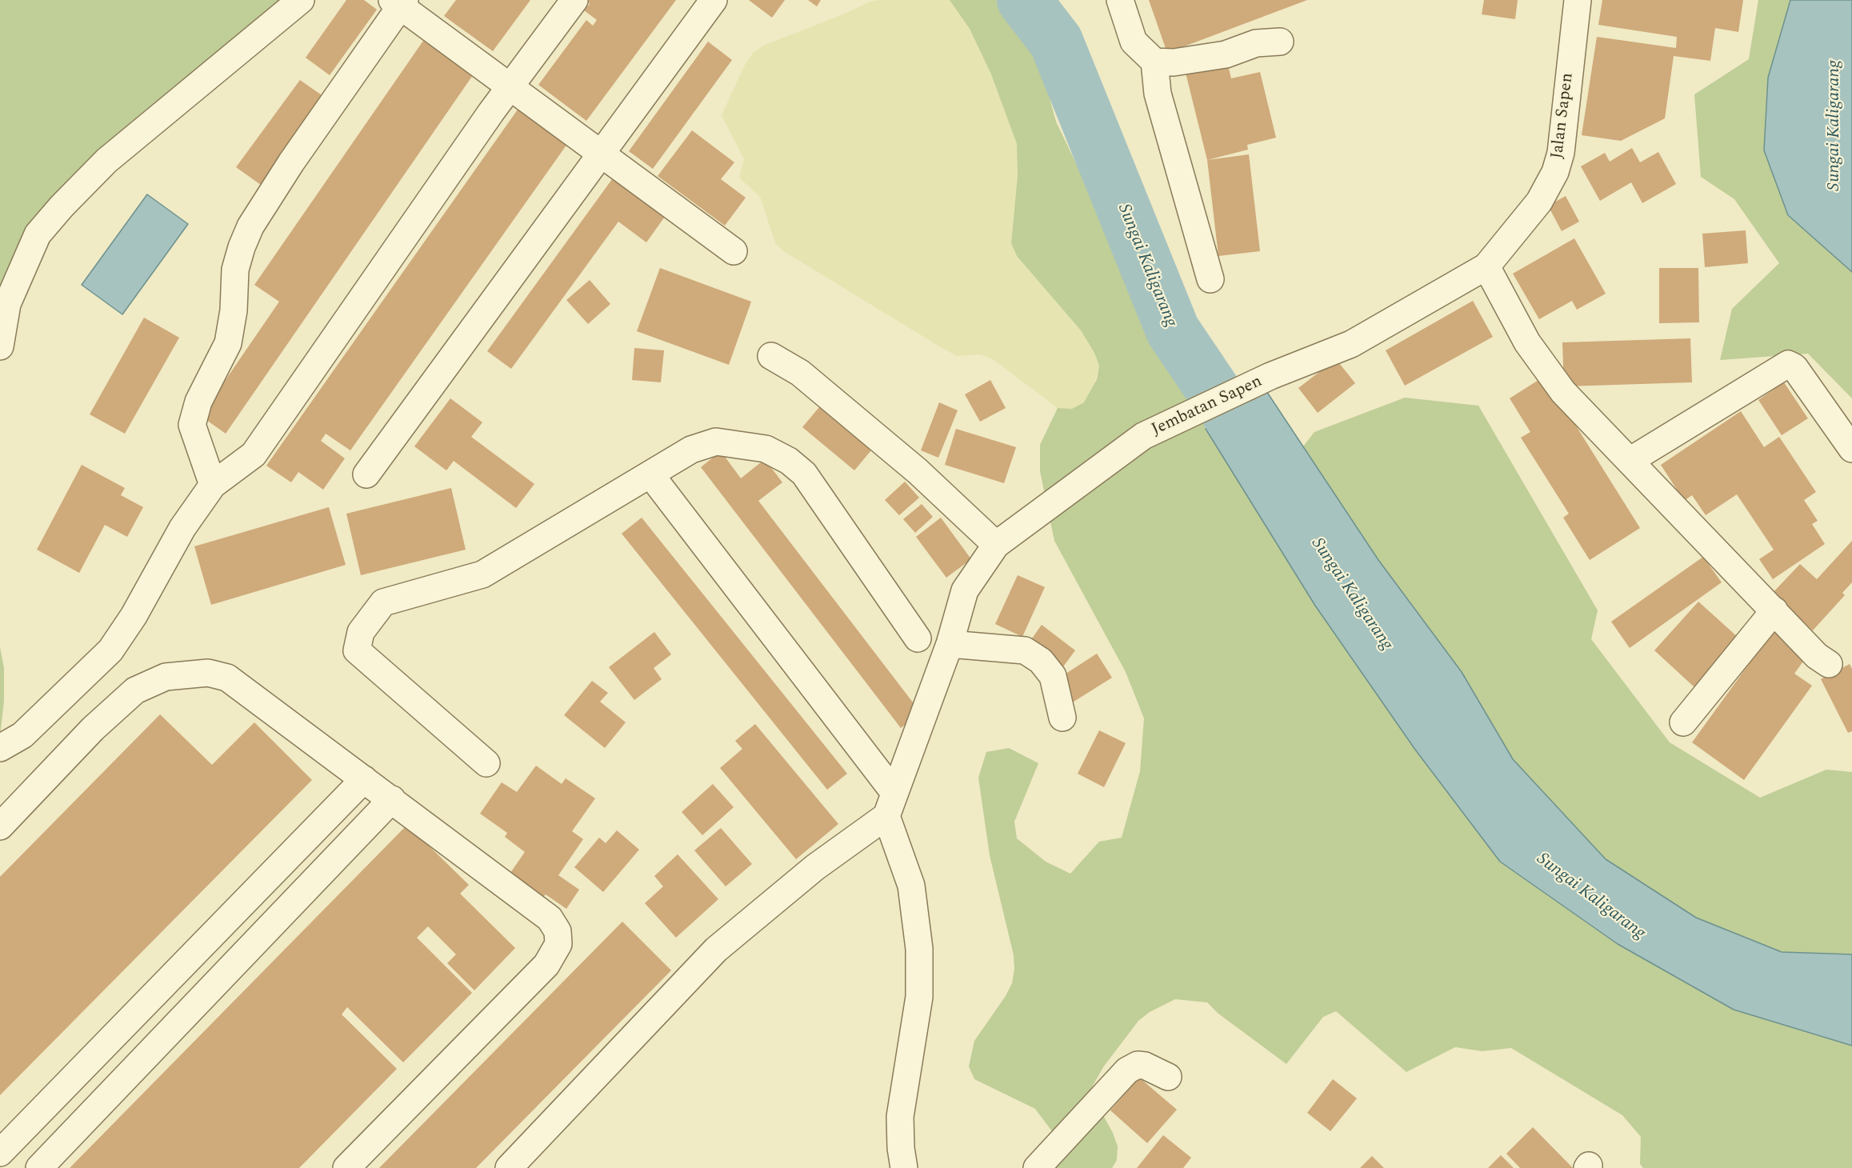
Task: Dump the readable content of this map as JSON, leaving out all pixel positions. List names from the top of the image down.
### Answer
{
  "streets": {
    "street": ["Jalan Sapen", "Jembatan Sapen"]
  },
  "crossings": [
    ["Jalan Sapen", "Jembatan Sapen"]
  ],
  "water": ["Sungai Kaligarang"]
}
